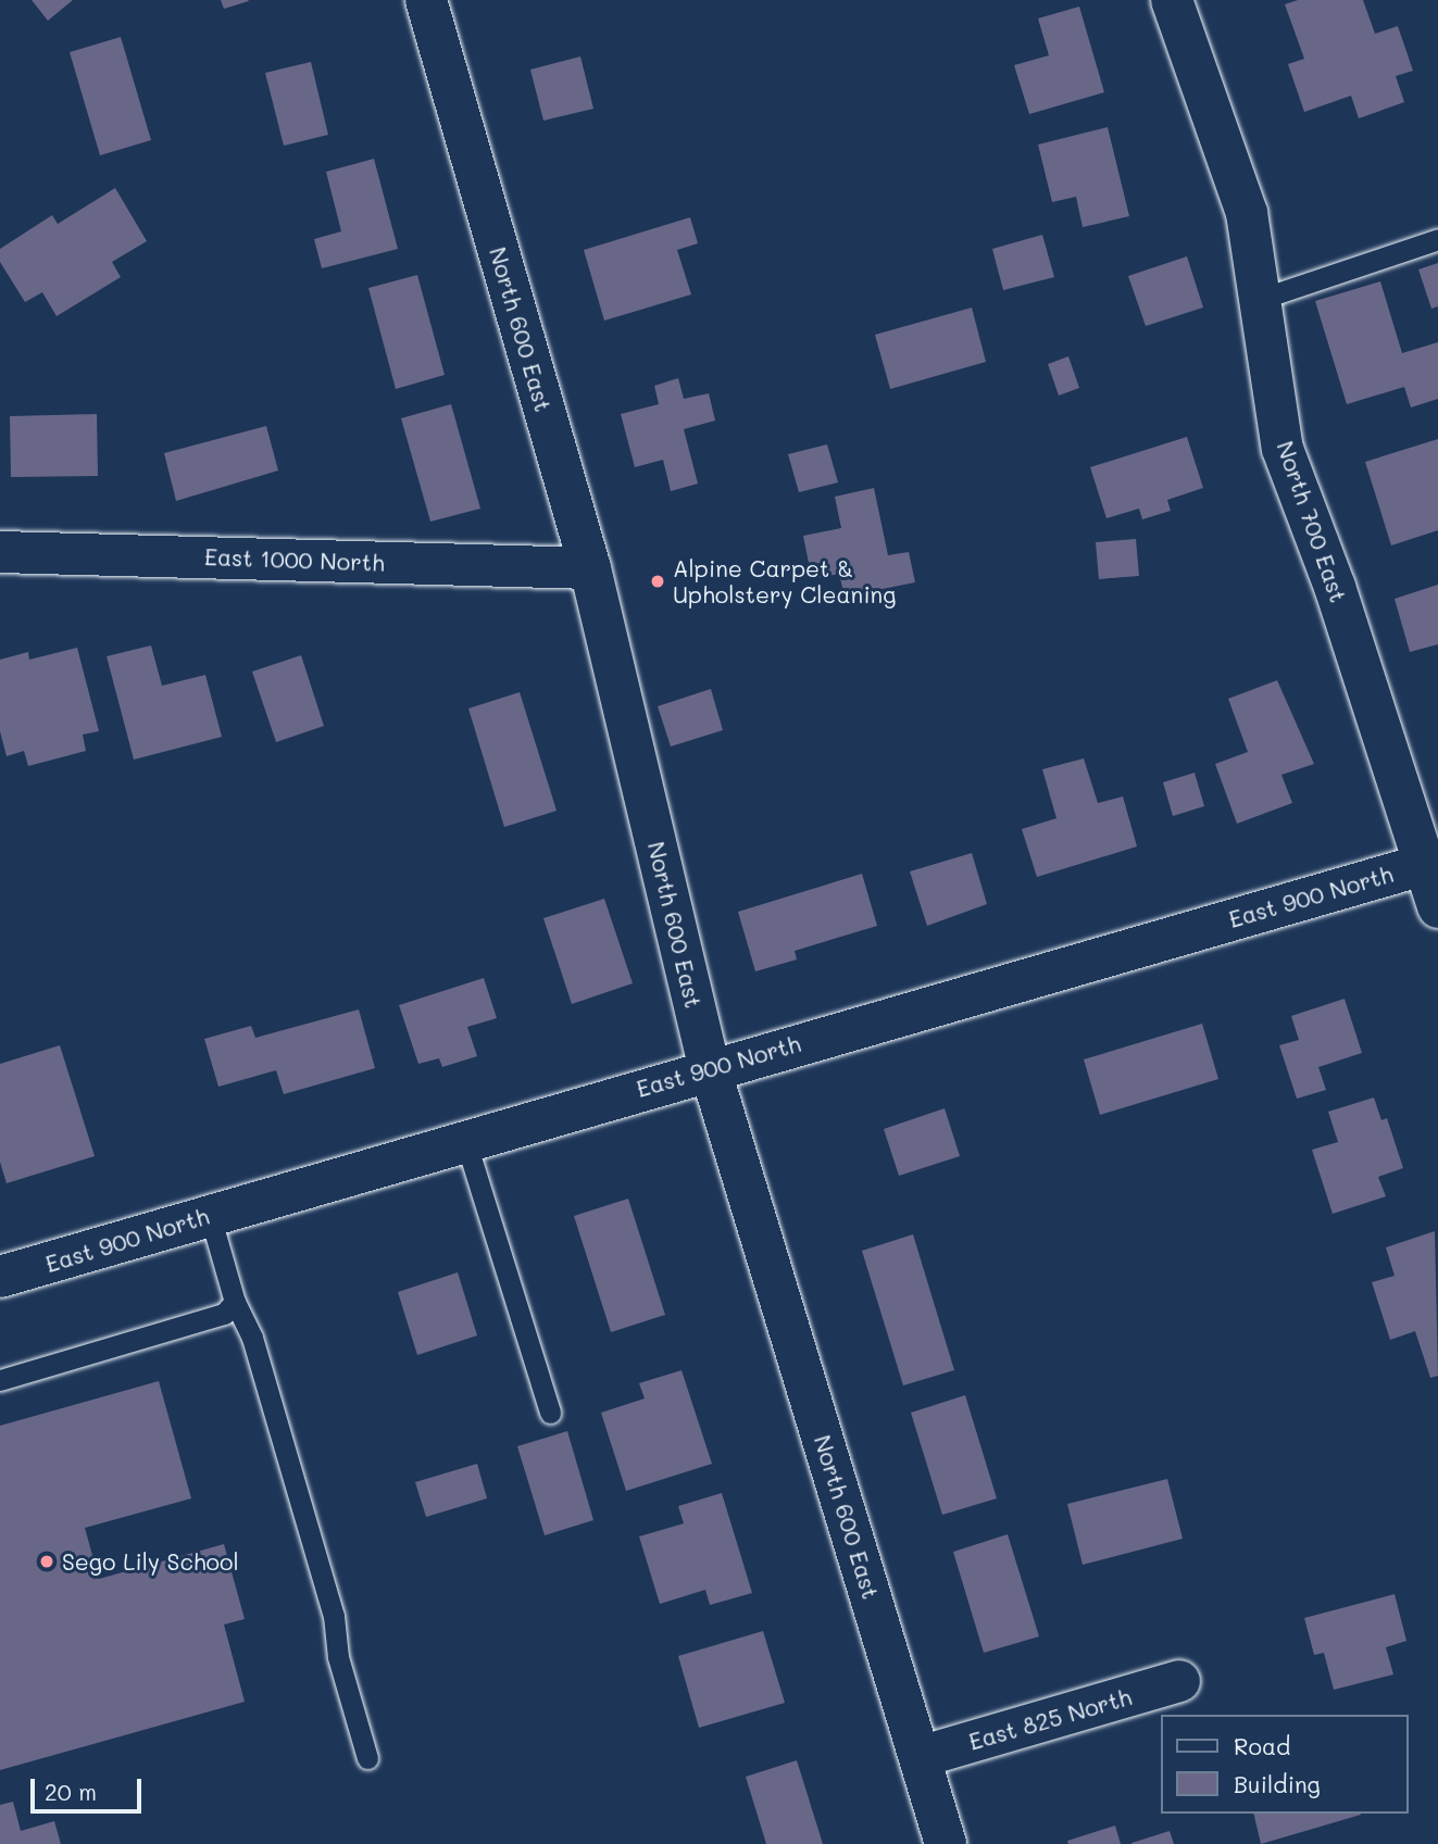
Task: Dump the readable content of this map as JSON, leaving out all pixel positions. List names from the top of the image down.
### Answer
{
  "streets": {
    "street": [
      "North 600 East",
      "North 700 East",
      "East 1000 North",
      "East 900 North",
      "East 825 North"
    ]
  },
  "crossings": [
    ["North 600 East", "East 1000 North"],
    ["North 600 East", "East 900 North"],
    ["North 600 East", "East 825 North"],
    ["North 700 East", "East 900 North"]
  ],
  "places": ["Alpine Carpet & Upholstery Cleaning", "Sego Lily School"],
  "legend": ["Road", "Building"],
  "scale_bar": "20 m"
}
